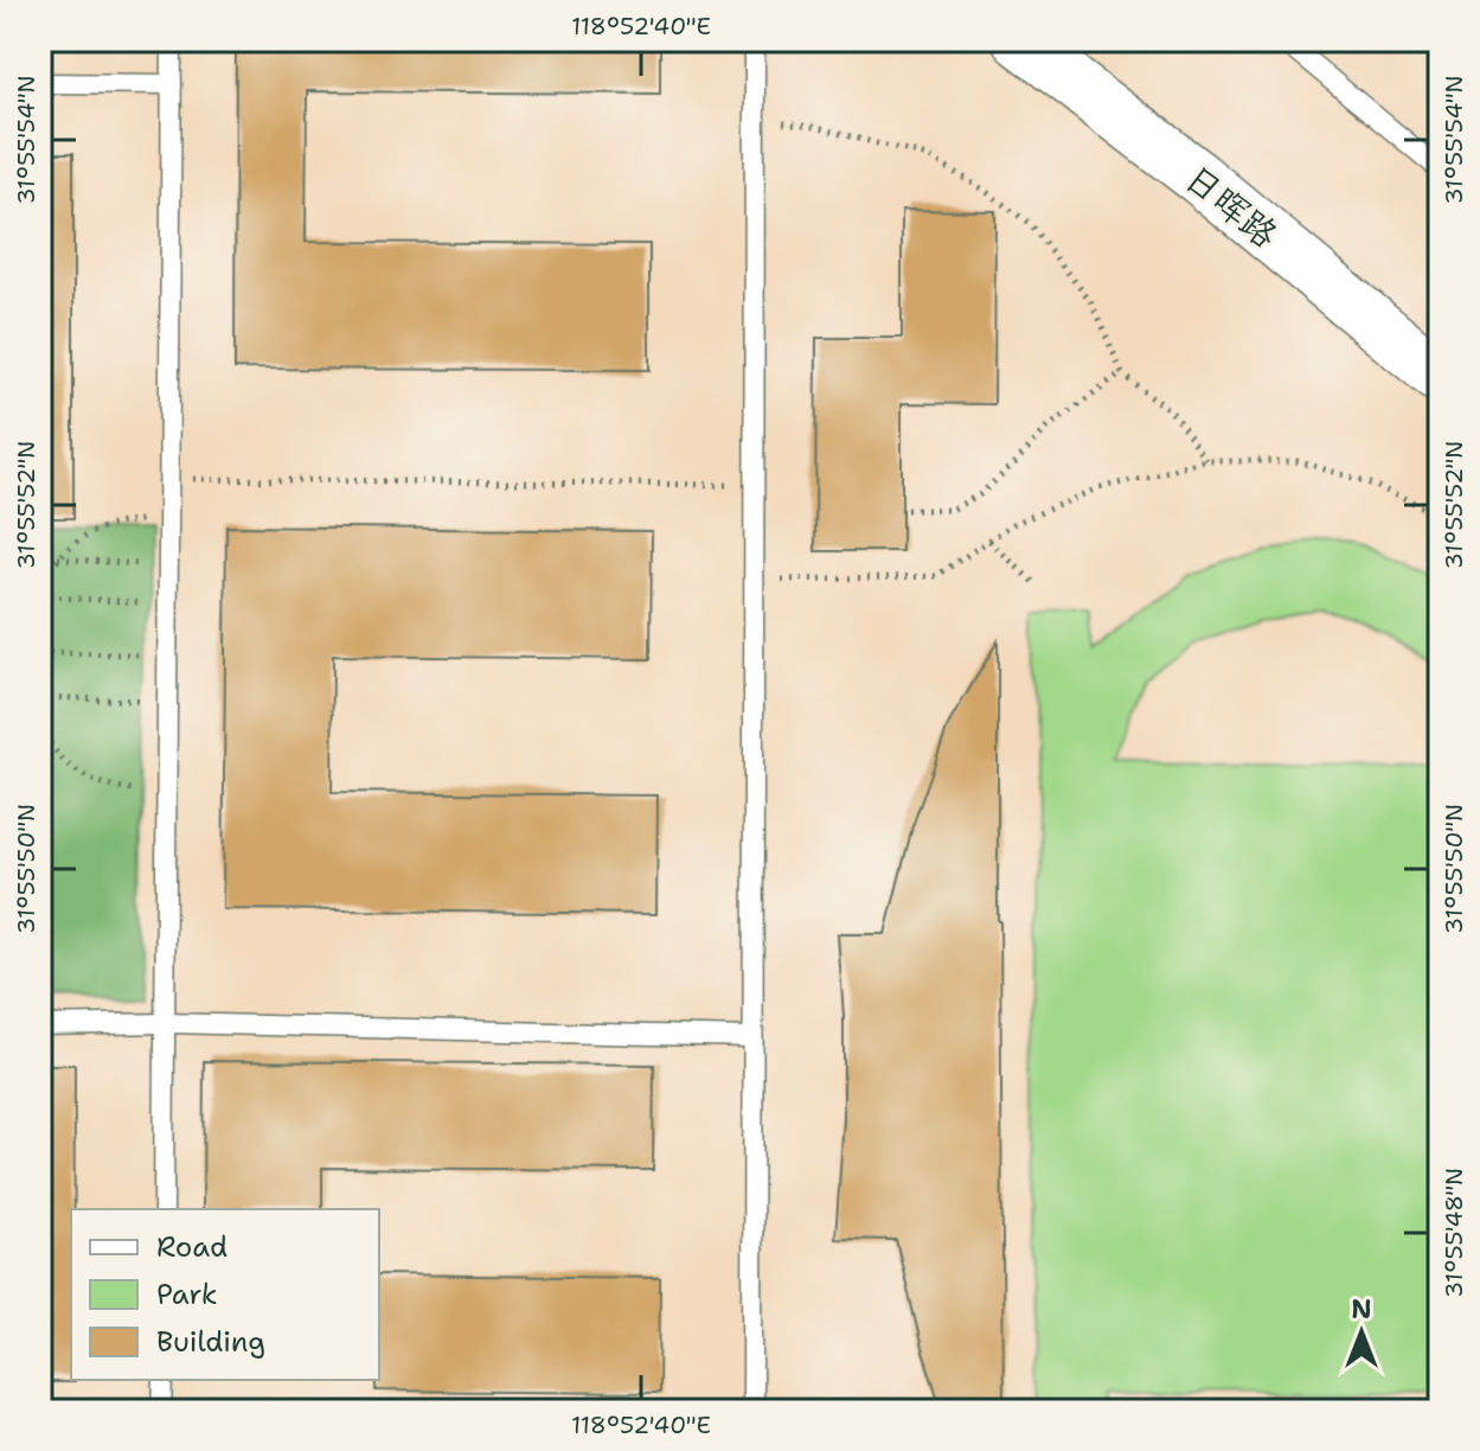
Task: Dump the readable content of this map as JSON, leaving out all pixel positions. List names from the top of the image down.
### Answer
{
  "streets": {
    "street": ["日晖路"]
  },
  "legend": ["Road", "Park", "Building"],
  "north": "top",
  "coordinates": [
    "118°52'40\"E",
    "31°55'54\"N",
    "31°55'52\"N",
    "31°55'50\"N",
    "31°55'48\"N"
  ]
}
